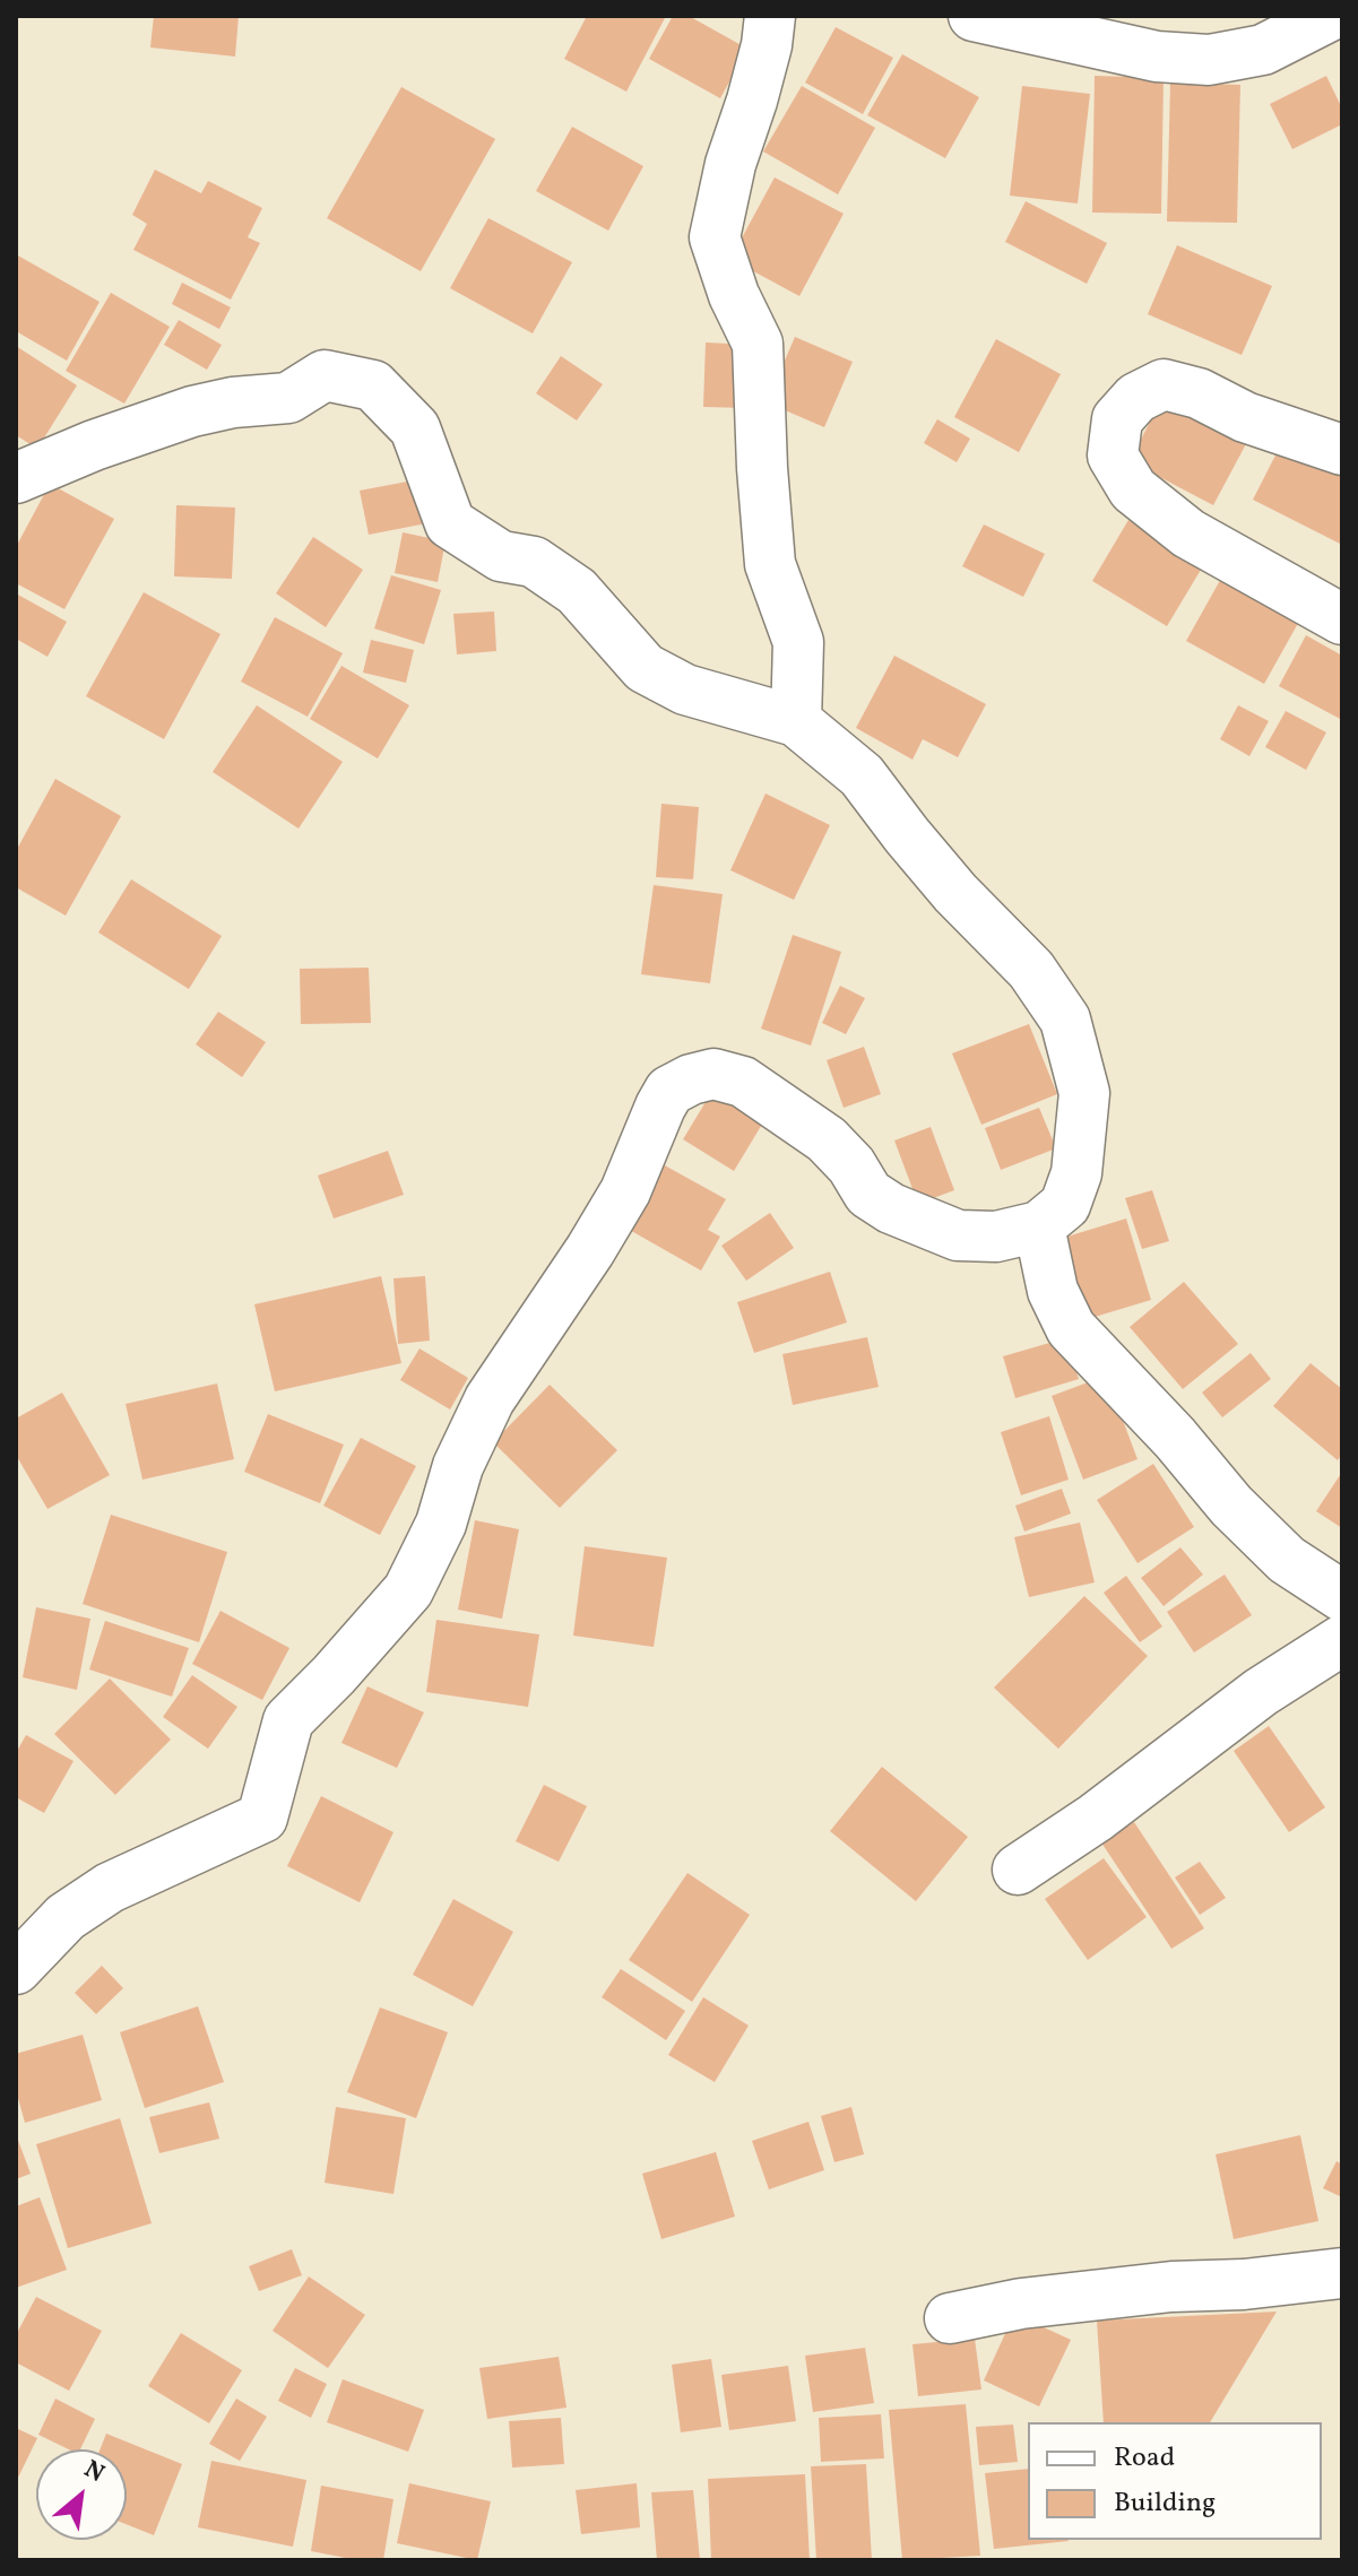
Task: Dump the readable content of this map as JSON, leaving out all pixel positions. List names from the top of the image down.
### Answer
{
  "legend": ["Road", "Building"],
  "north": "top right"
}
